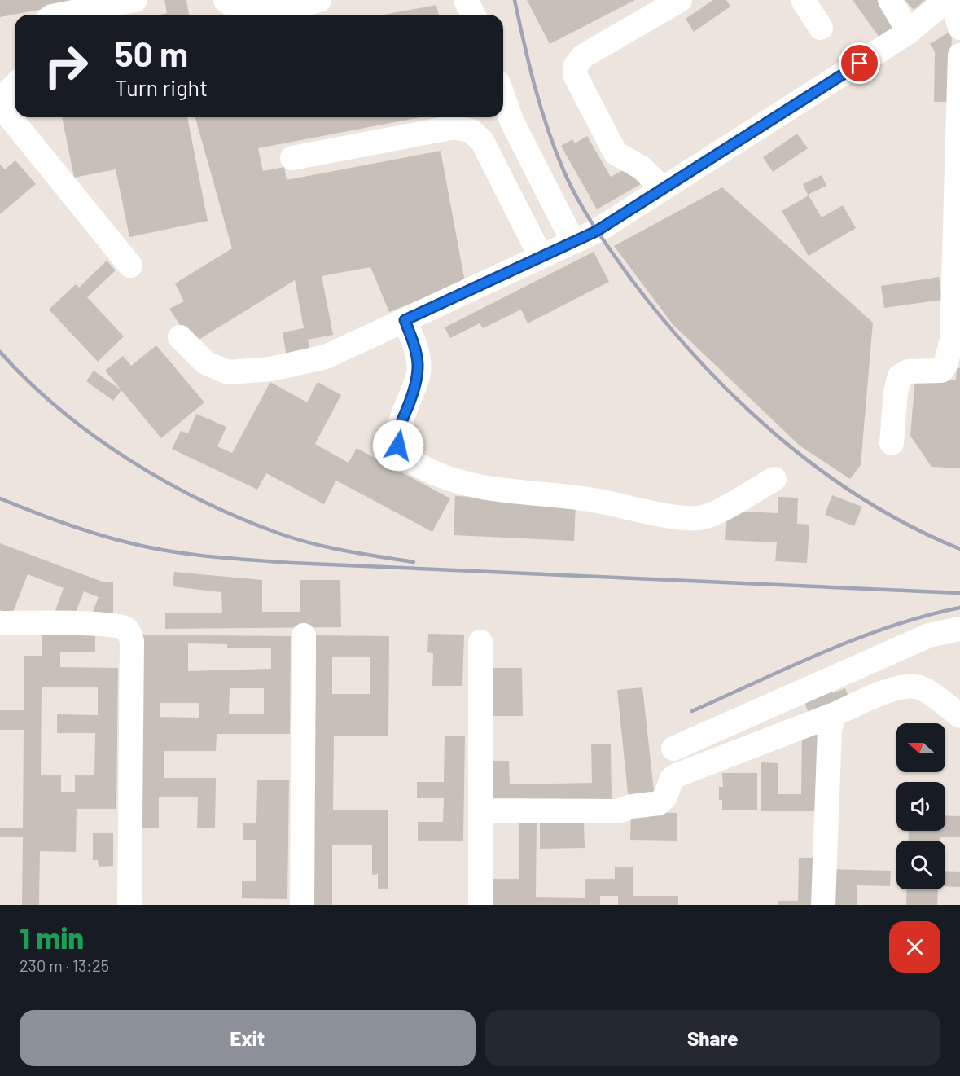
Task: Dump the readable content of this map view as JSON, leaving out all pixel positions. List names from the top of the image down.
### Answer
{
  "north": "left",
  "page": {
    "turn": ["50 m", "Turn right"],
    "heading": ["1 min", "230 m · 13:25"],
    "buttons": ["Exit", "Share"]
  }
}
